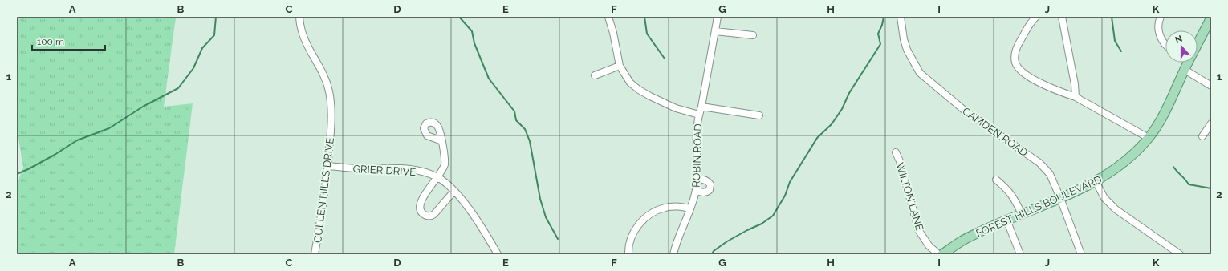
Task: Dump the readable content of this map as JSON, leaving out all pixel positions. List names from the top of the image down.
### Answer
{
  "streets": {
    "main road": ["FOREST HILLS BOULEVARD"],
    "street": [
      "CAMDEN ROAD",
      "ROBIN ROAD",
      "GRIER DRIVE",
      "CULLEN HILLS DRIVE",
      "WILTON LANE"
    ]
  },
  "crossings": [
    ["CAMDEN ROAD", "FOREST HILLS BOULEVARD"],
    ["GRIER DRIVE", "CULLEN HILLS DRIVE"]
  ],
  "scale_bar": "100 m",
  "north": "top",
  "grid": {
    "columns": [
      "A",
      "B",
      "C",
      "D",
      "E",
      "F",
      "G",
      "H",
      "I",
      "J",
      "K"
    ],
    "rows": ["1", "2"]
  }
}
